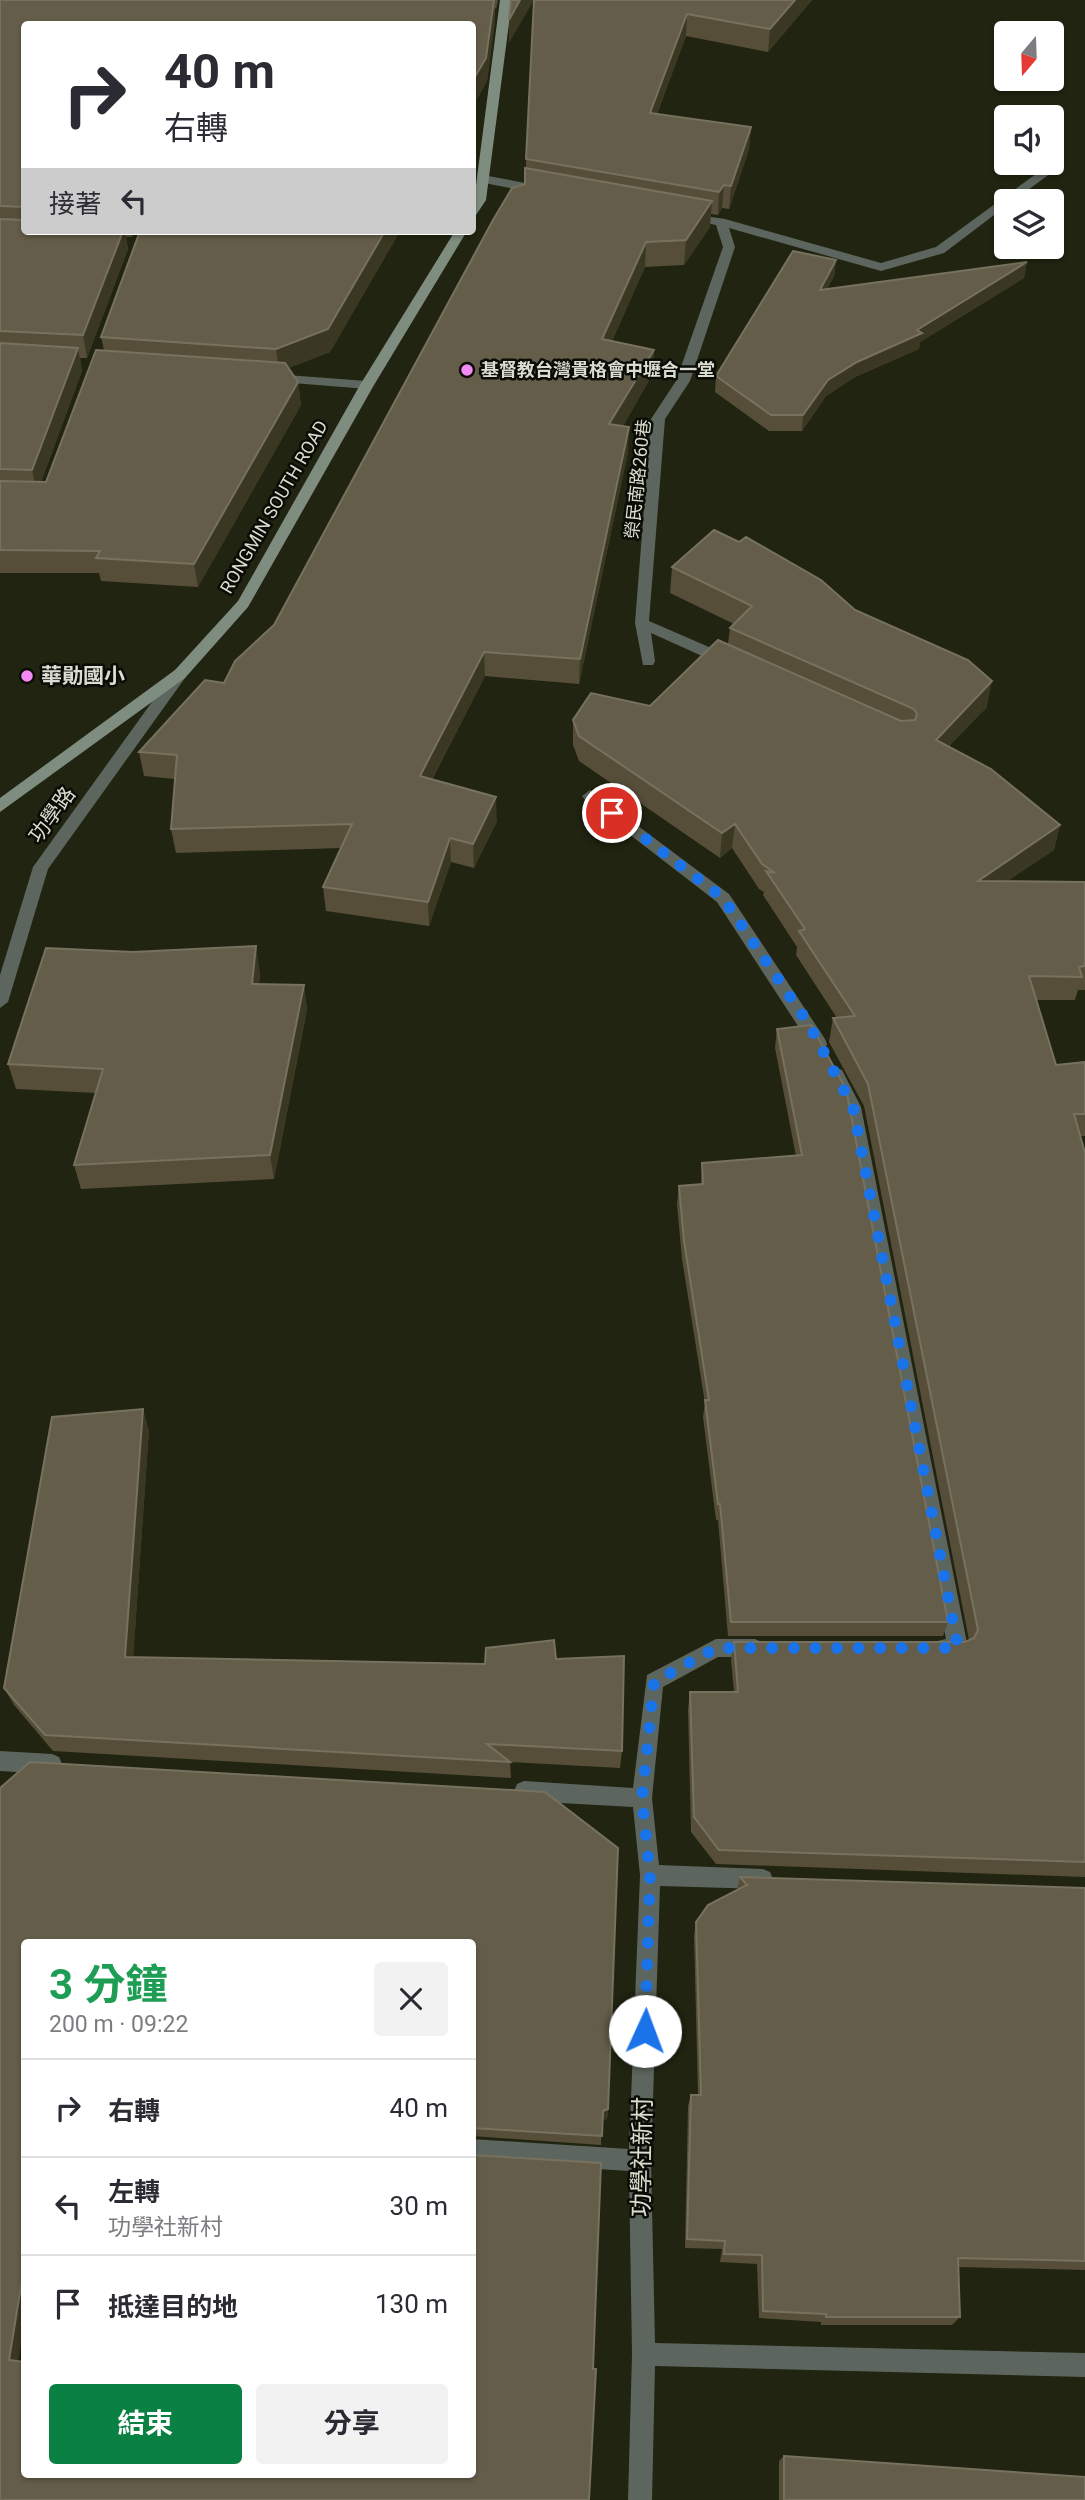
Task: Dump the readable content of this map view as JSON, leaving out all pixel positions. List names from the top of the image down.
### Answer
{
  "streets": {
    "street": [
      "榮民南路260巷",
      "RONGMIN SOUTH ROAD",
      "功學路",
      "功學社新村"
    ]
  },
  "crossings": [
    ["RONGMIN SOUTH ROAD", "功學路"]
  ],
  "places": ["基督教台灣貴格會中壢合一堂", "華勛國小"],
  "north": "bottom",
  "page": {
    "turn": ["40 m", "右轉"],
    "then": "接著",
    "heading": ["3 分鐘", "200 m · 09:22"],
    "list": [
      {
        "name": "右轉",
        "value": "40 m"
      },
      {
        "name": "左轉",
        "note": "功學社新村",
        "value": "30 m"
      },
      {
        "name": "抵達目的地",
        "value": "130 m"
      }
    ],
    "buttons": ["結束", "分享"]
  }
}
